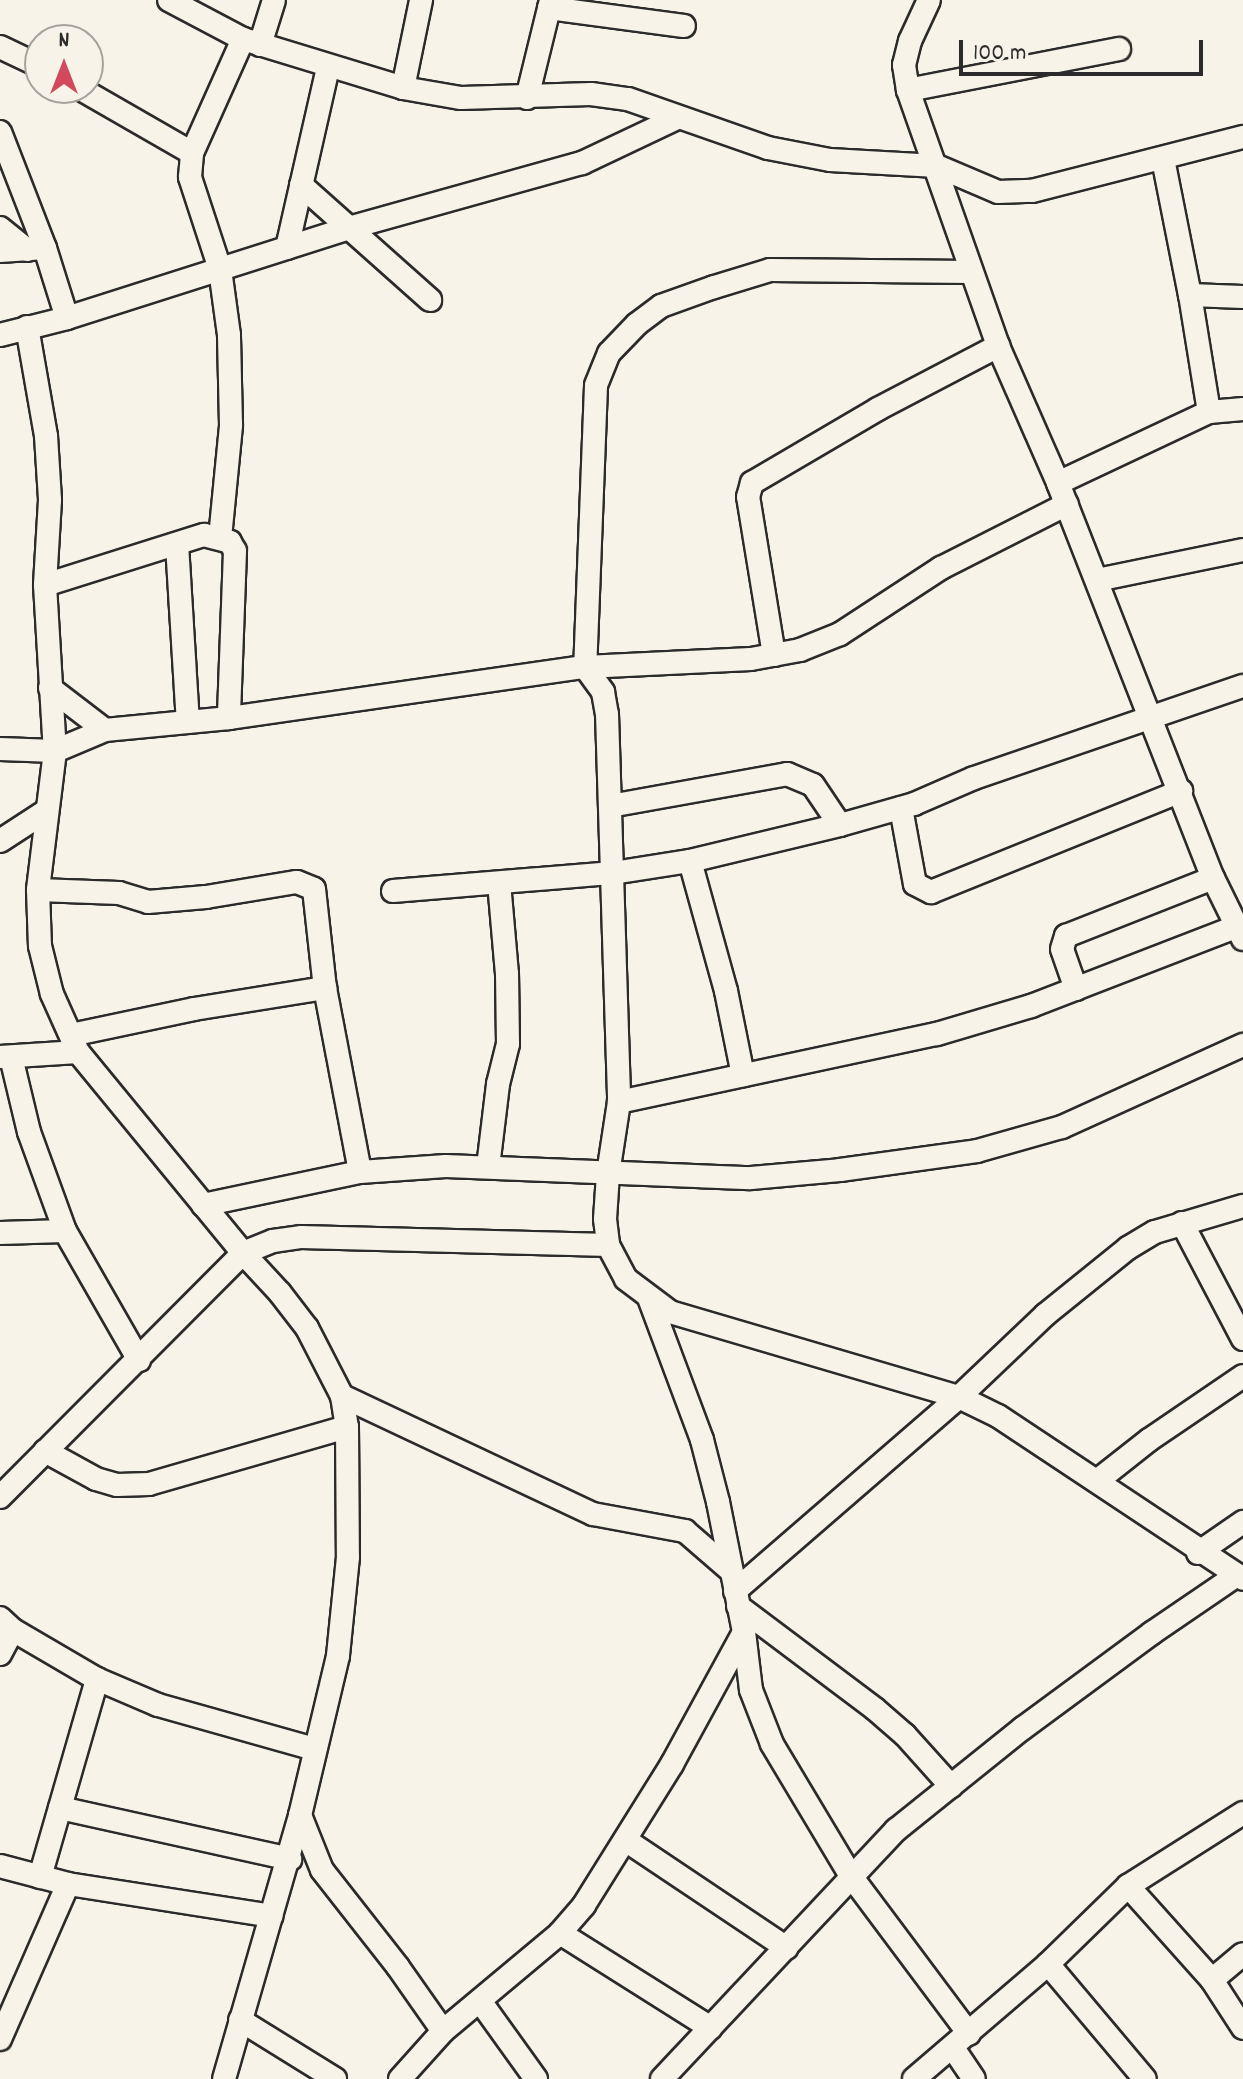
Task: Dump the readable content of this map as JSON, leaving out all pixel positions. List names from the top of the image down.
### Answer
{
  "scale_bar": "100 m",
  "north": "top"
}
